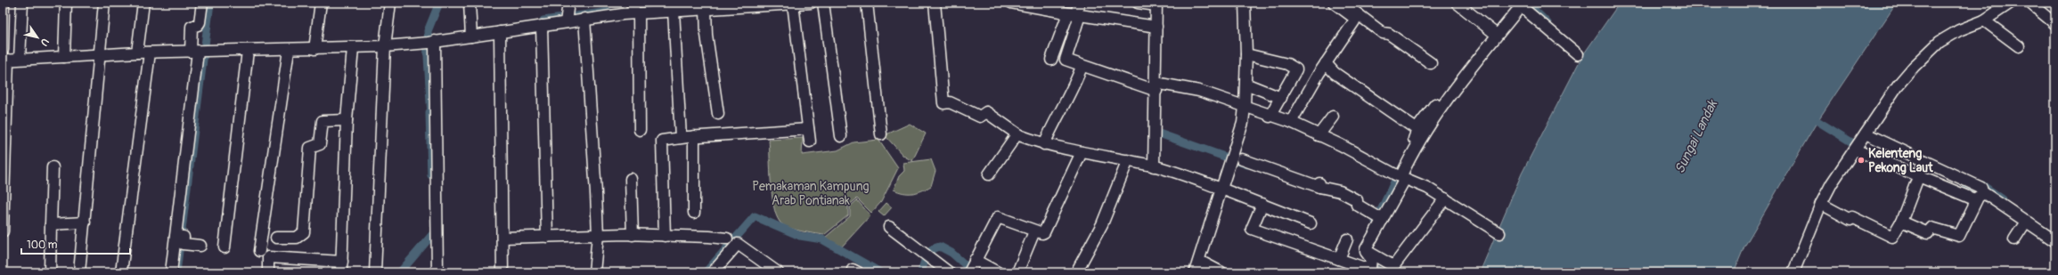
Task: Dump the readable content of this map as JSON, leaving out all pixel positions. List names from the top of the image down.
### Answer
{
  "water": ["Sungai Landak"],
  "parks": ["Pemakaman Kampung Arab Pontianak"],
  "places": ["Kelenteng Pekong Laut"],
  "scale_bar": "100 m",
  "north": "bottom right"
}
